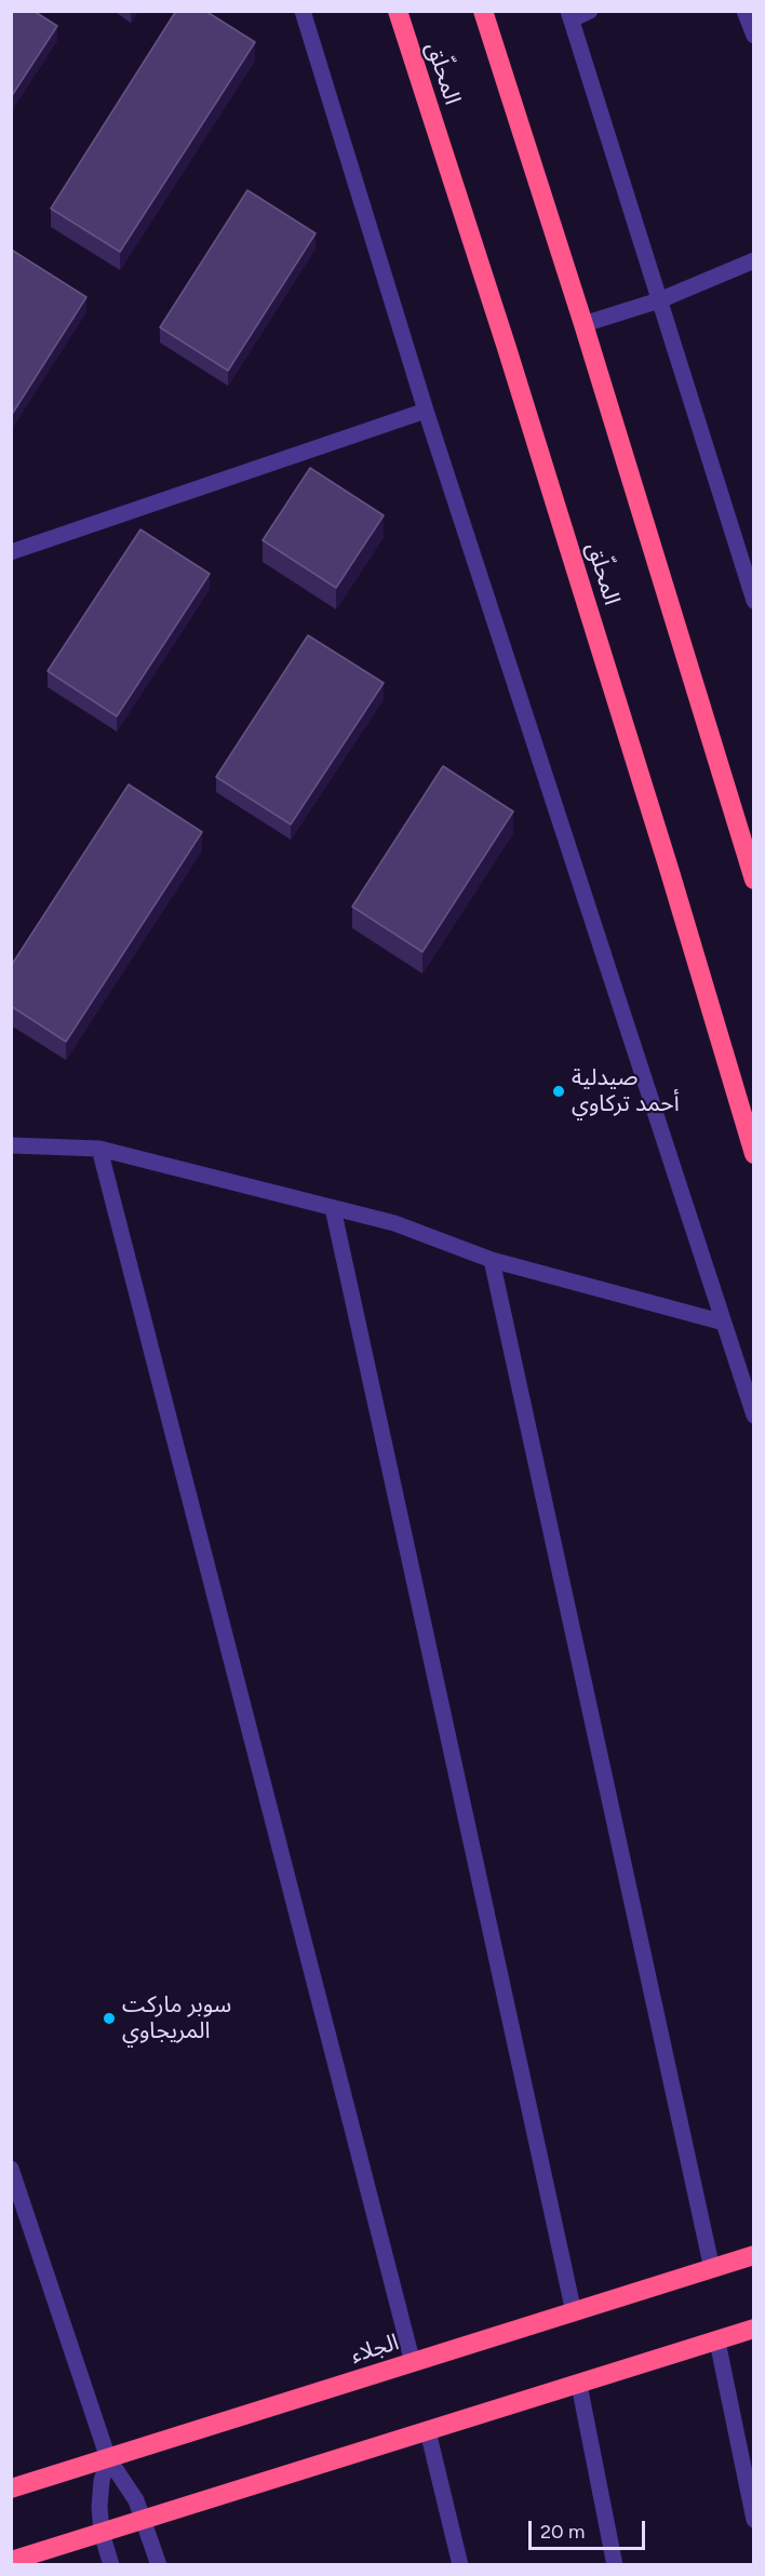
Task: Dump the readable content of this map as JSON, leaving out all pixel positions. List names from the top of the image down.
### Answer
{
  "streets": {
    "highway": ["المحلّق", "الجلاء"]
  },
  "places": ["صيدلية أحمد تركاوي", "سوبر ماركت المريجاوي"],
  "scale_bar": "20 m"
}
